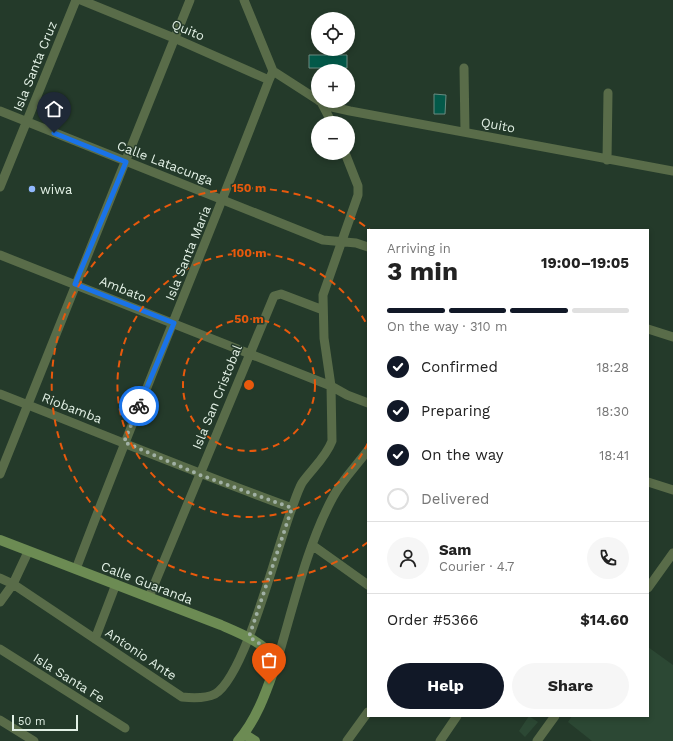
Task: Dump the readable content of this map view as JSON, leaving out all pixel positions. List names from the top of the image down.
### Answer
{
  "streets": {
    "street": [
      "Quito",
      "Isla Santa Cruz",
      "Calle Latacunga",
      "Isla Santa Maria",
      "Ambato",
      "Isla San Cristobal",
      "Riobamba",
      "Calle Guaranda",
      "Antonio Ante",
      "Isla Santa Fe"
    ]
  },
  "crossings": [
    ["Quito", "Isla Santa Maria"],
    ["Isla Santa Cruz", "Calle Latacunga"],
    ["Calle Latacunga", "Isla Santa Maria"],
    ["Calle Latacunga", "Antonio Ante"],
    ["Isla Santa Maria", "Ambato"],
    ["Isla Santa Maria", "Riobamba"],
    ["Isla Santa Maria", "Calle Guaranda"],
    ["Ambato", "Isla San Cristobal"],
    ["Ambato", "Antonio Ante"],
    ["Isla San Cristobal", "Riobamba"],
    ["Isla San Cristobal", "Calle Guaranda"],
    ["Isla San Cristobal", "Antonio Ante"],
    ["Riobamba", "Antonio Ante"],
    ["Calle Guaranda", "Antonio Ante"]
  ],
  "places": ["wiwa"],
  "scale_bar": "50 m",
  "page": {
    "map_buttons": ["+", "−"],
    "heading": ["3 min", "Arriving in", "19:00–19:05"],
    "panel": [
      "Sam",
      "Courier · 4.7",
      "Order #5366",
      "$14.60"
    ],
    "bar": "On the way · 310 m",
    "list": [
      ["Confirmed", "18:28"],
      ["Preparing", "18:30"],
      ["On the way", "18:41"],
      "Delivered"
    ],
    "buttons": ["Help", "Share"],
    "scale": "50 m"
  },
  "rings": ["150 m", "100 m", "50 m"]
}
